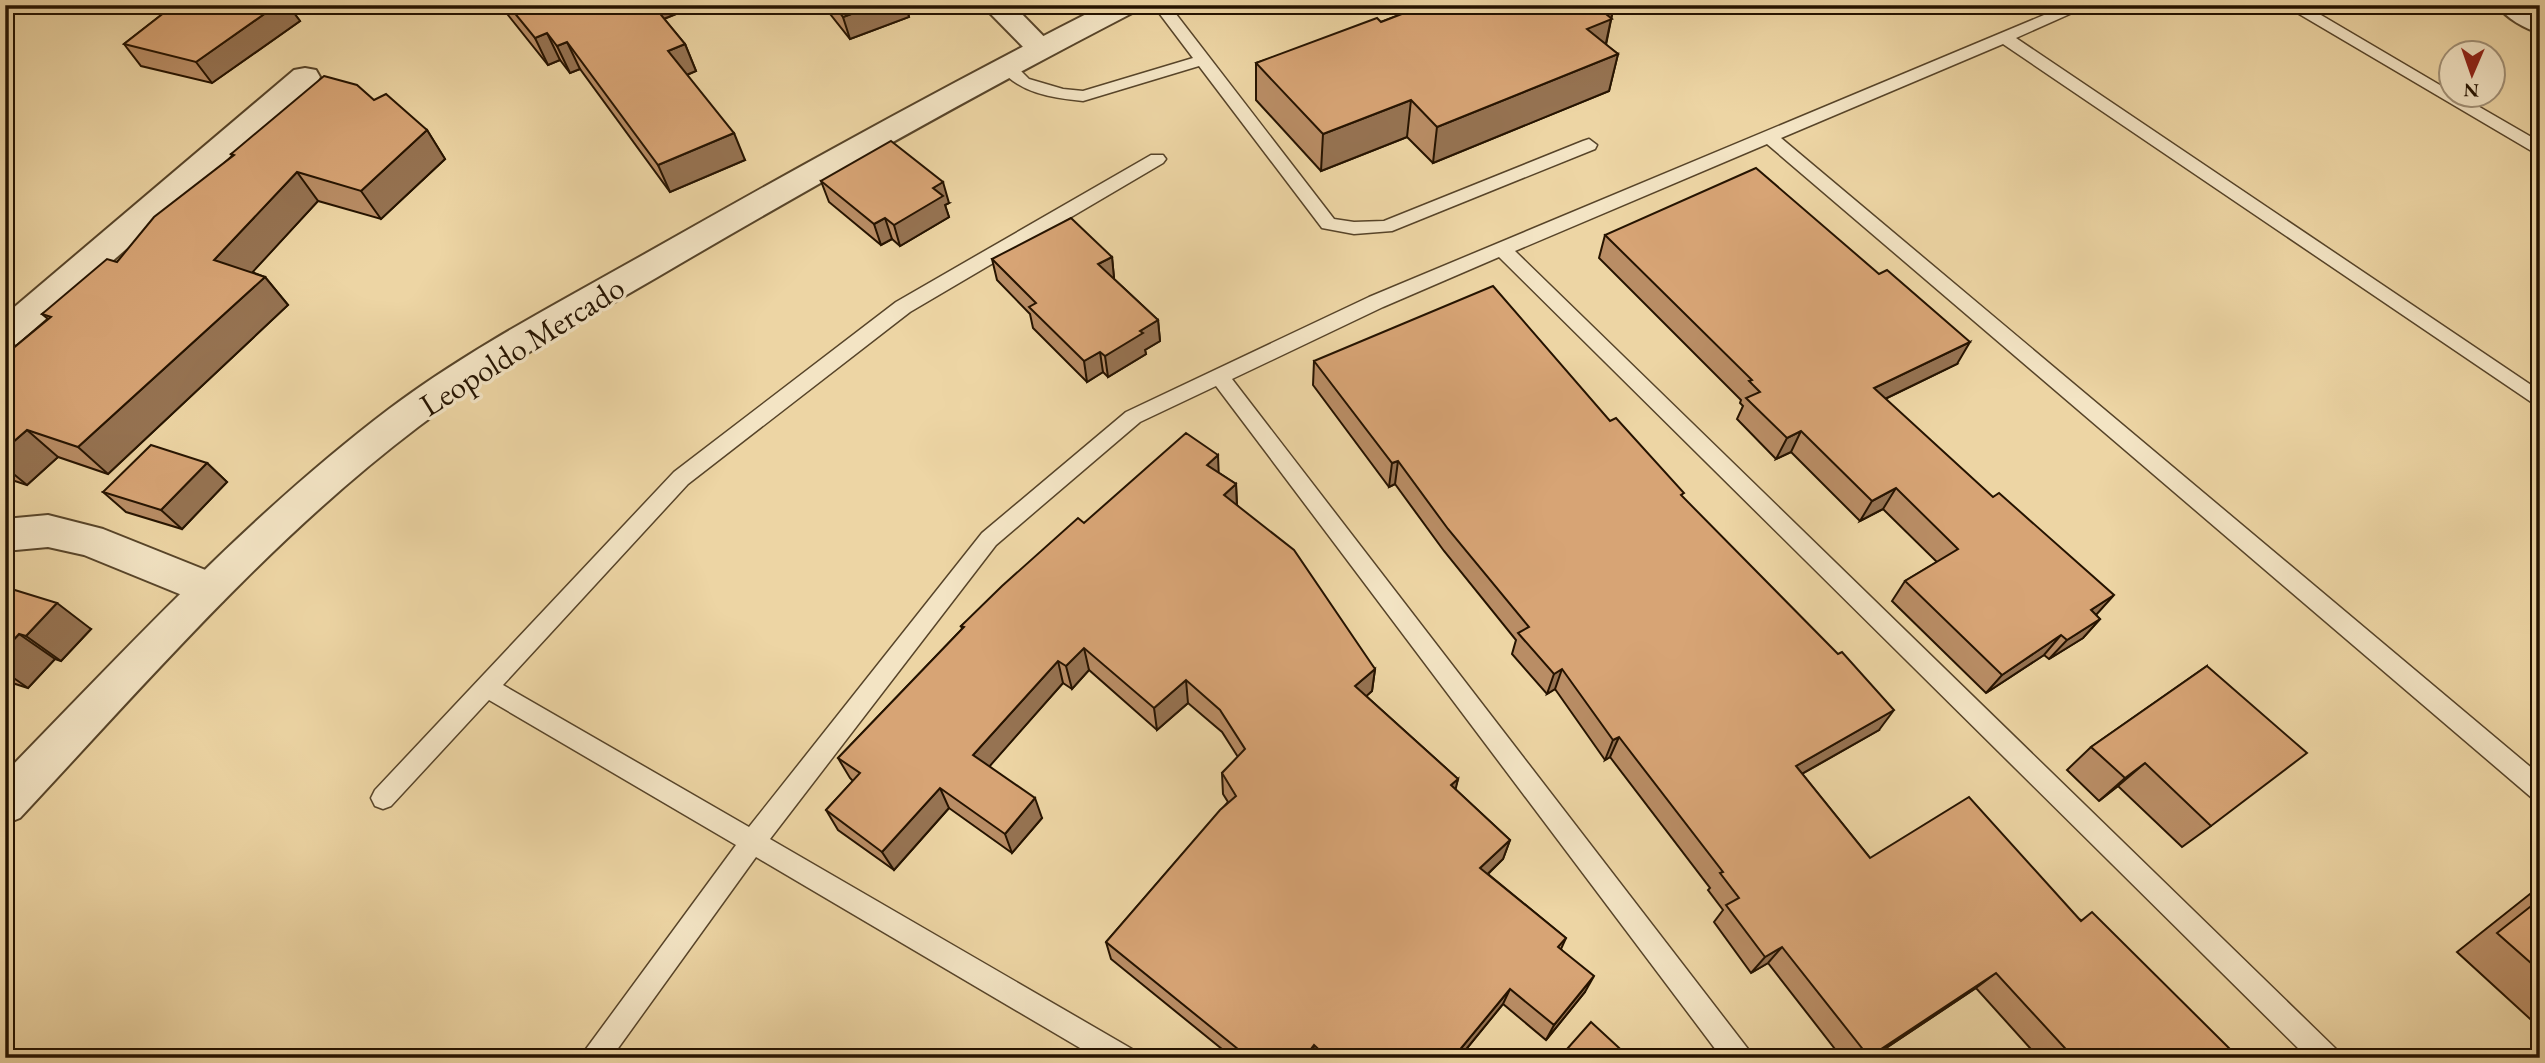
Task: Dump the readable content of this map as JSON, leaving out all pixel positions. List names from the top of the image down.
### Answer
{
  "streets": {
    "street": ["Leopoldo Mercado"]
  },
  "north": "bottom"
}
